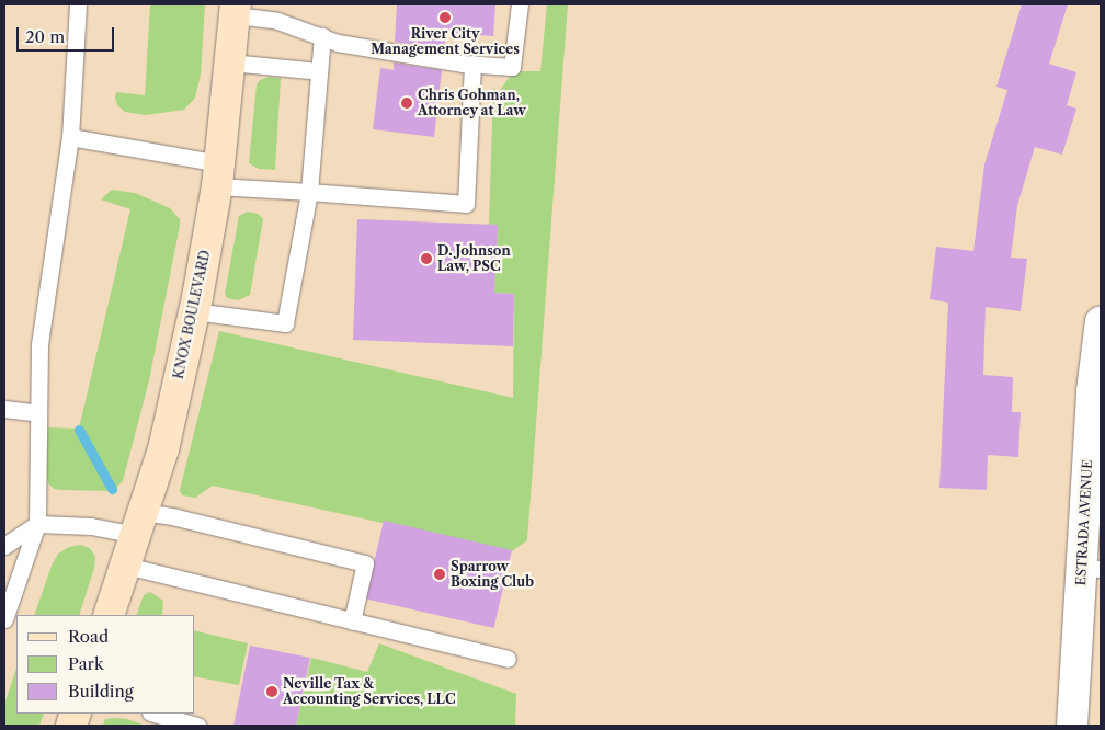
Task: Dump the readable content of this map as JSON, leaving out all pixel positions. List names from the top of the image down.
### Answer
{
  "streets": {
    "main road": ["KNOX BOULEVARD"],
    "street": ["ESTRADA AVENUE"]
  },
  "places": [
    "River City Management Services",
    "Chris Gohman, Attorney at Law",
    "D. Johnson Law, PSC",
    "Sparrow Boxing Club",
    "Neville Tax & Accounting Services, LLC"
  ],
  "legend": ["Road", "Park", "Building"],
  "scale_bar": "20 m"
}
